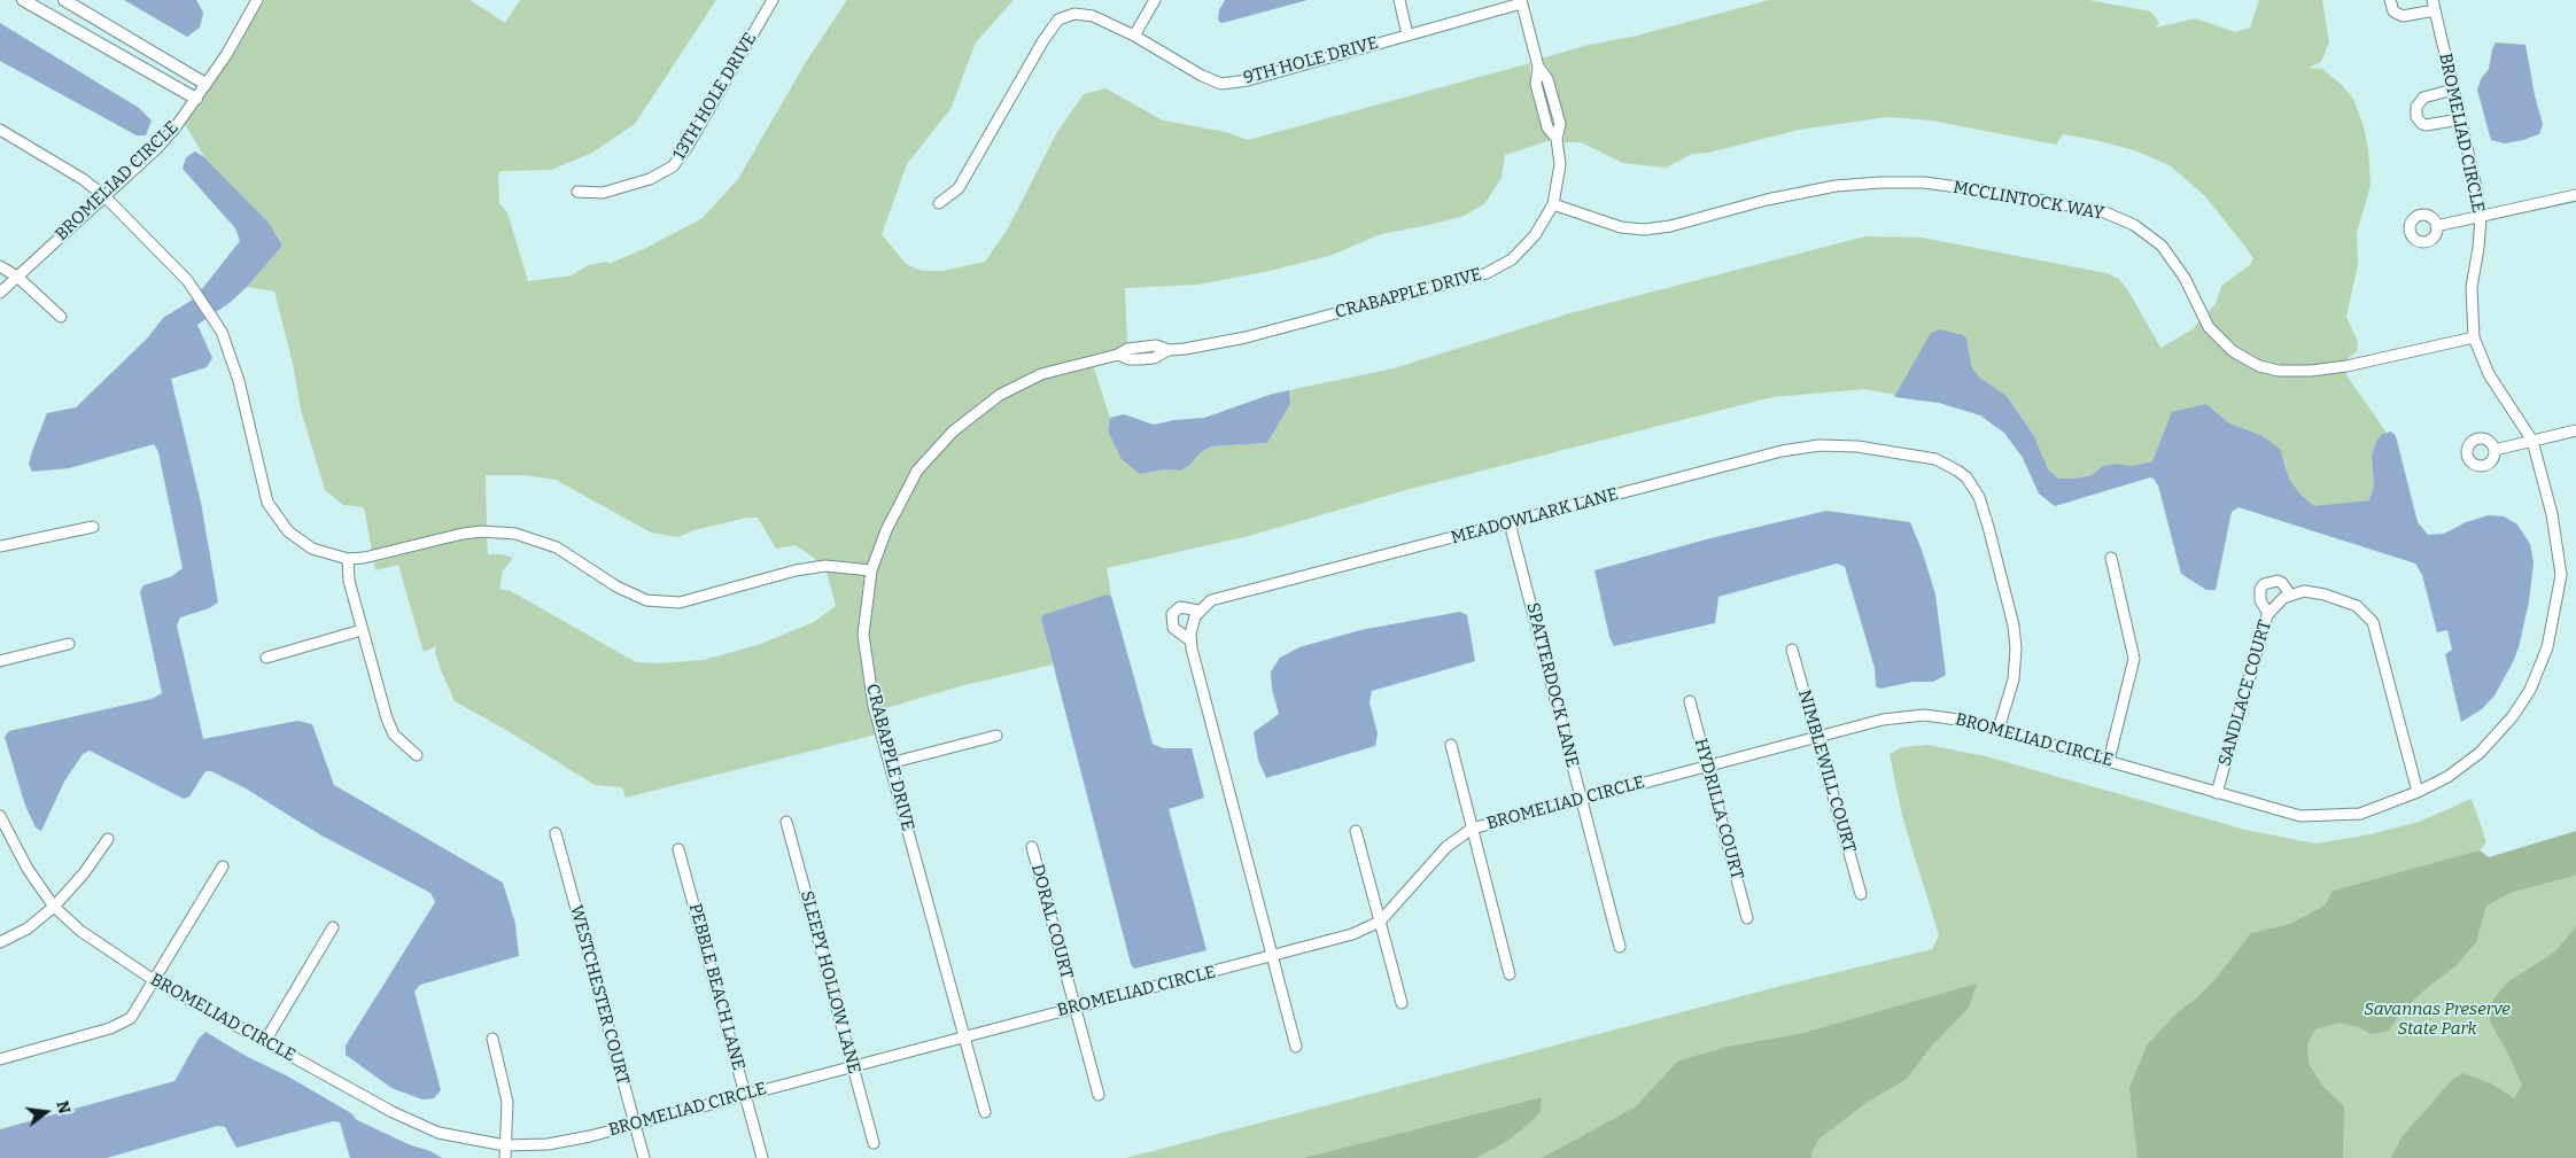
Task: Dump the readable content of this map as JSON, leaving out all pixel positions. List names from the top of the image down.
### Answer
{
  "streets": {
    "street": [
      "9TH HOLE DRIVE",
      "13TH HOLE DRIVE",
      "BROMELIAD CIRCLE",
      "MCCLINTOCK WAY",
      "CRABAPPLE DRIVE",
      "MEADOWLARK LANE",
      "SPATTERDOCK LANE",
      "SANDLACE COURT",
      "NIMBLEWILL COURT",
      "HYDRILLA COURT",
      "DORAL COURT",
      "SLEEPY HOLLOW LANE",
      "PEBBLE BEACH LANE",
      "WESTCHESTER COURT"
    ]
  },
  "crossings": [
    ["9TH HOLE DRIVE", "CRABAPPLE DRIVE"],
    ["BROMELIAD CIRCLE", "MCCLINTOCK WAY"],
    ["BROMELIAD CIRCLE", "CRABAPPLE DRIVE"],
    ["BROMELIAD CIRCLE", "MEADOWLARK LANE"],
    ["BROMELIAD CIRCLE", "SPATTERDOCK LANE"],
    ["BROMELIAD CIRCLE", "SANDLACE COURT"],
    ["BROMELIAD CIRCLE", "NIMBLEWILL COURT"],
    ["BROMELIAD CIRCLE", "HYDRILLA COURT"],
    ["BROMELIAD CIRCLE", "DORAL COURT"],
    ["BROMELIAD CIRCLE", "SLEEPY HOLLOW LANE"],
    ["BROMELIAD CIRCLE", "PEBBLE BEACH LANE"],
    ["BROMELIAD CIRCLE", "WESTCHESTER COURT"],
    ["MCCLINTOCK WAY", "CRABAPPLE DRIVE"],
    ["MEADOWLARK LANE", "SPATTERDOCK LANE"]
  ],
  "parks": ["Savannas Preserve State Park"],
  "north": "right"
}
